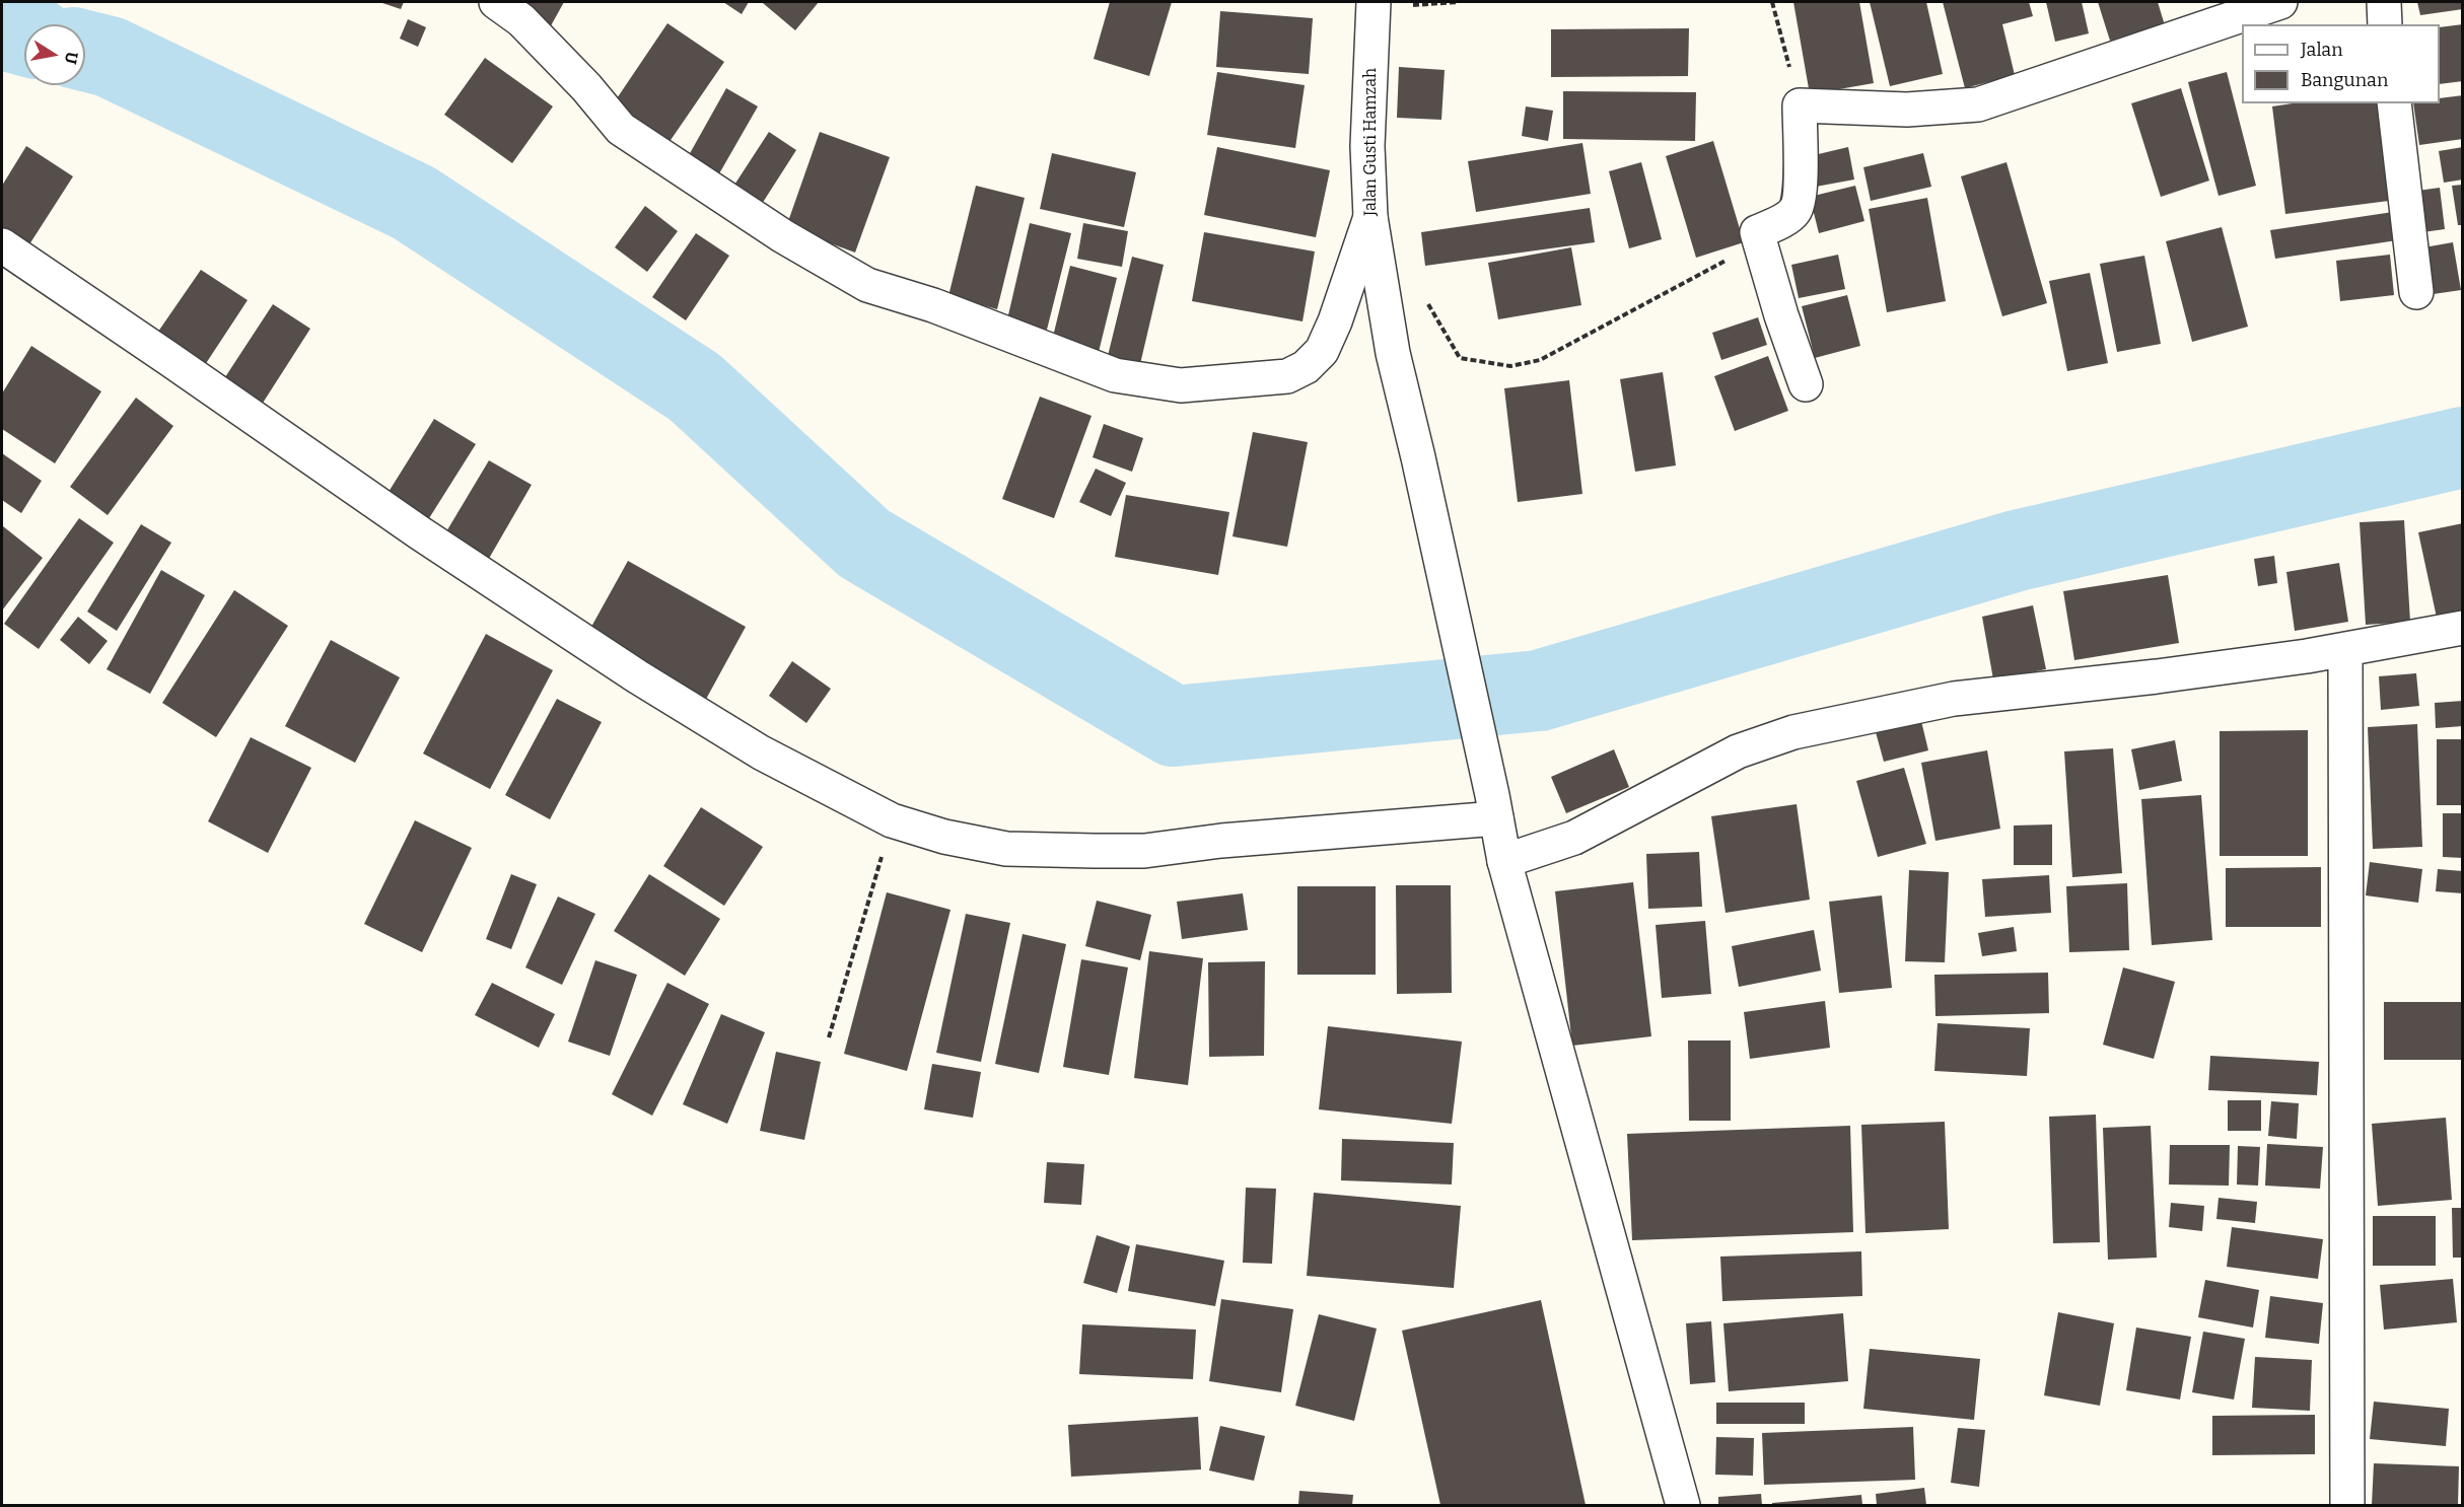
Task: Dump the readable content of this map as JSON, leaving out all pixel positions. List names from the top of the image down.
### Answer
{
  "streets": {
    "street": ["Jalan Gusti Hamzah"]
  },
  "legend": ["Jalan", "Bangunan"],
  "north": "right"
}
